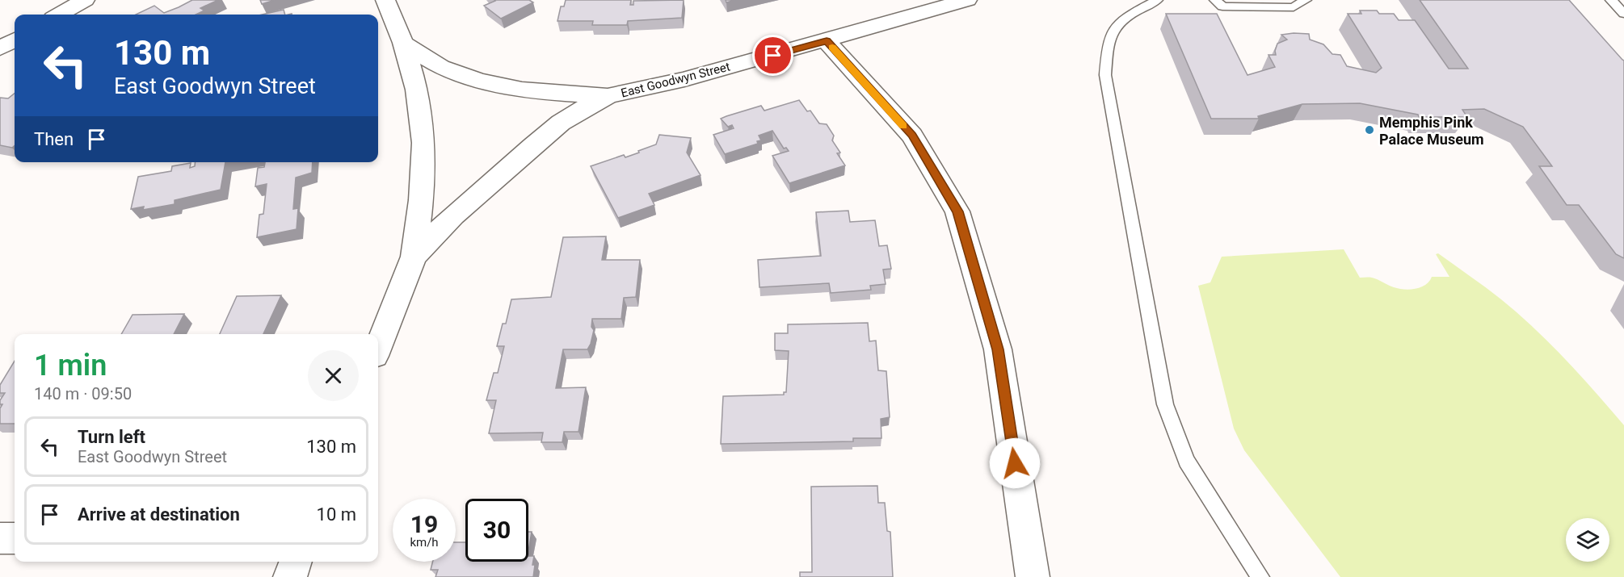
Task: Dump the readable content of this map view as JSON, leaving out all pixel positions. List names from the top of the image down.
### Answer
{
  "streets": {
    "street": ["East Goodwyn Street"]
  },
  "places": ["Memphis Pink Palace Museum"],
  "page": {
    "turn": ["130 m", "East Goodwyn Street"],
    "then": "Then",
    "heading": ["1 min", "140 m · 09:50"],
    "list": [
      {
        "name": "Turn left",
        "note": "East Goodwyn Street",
        "value": "130 m"
      },
      {
        "name": "Arrive at destination",
        "value": "10 m"
      }
    ],
    "speed": "19 km/h",
    "limit": "30"
  }
}
